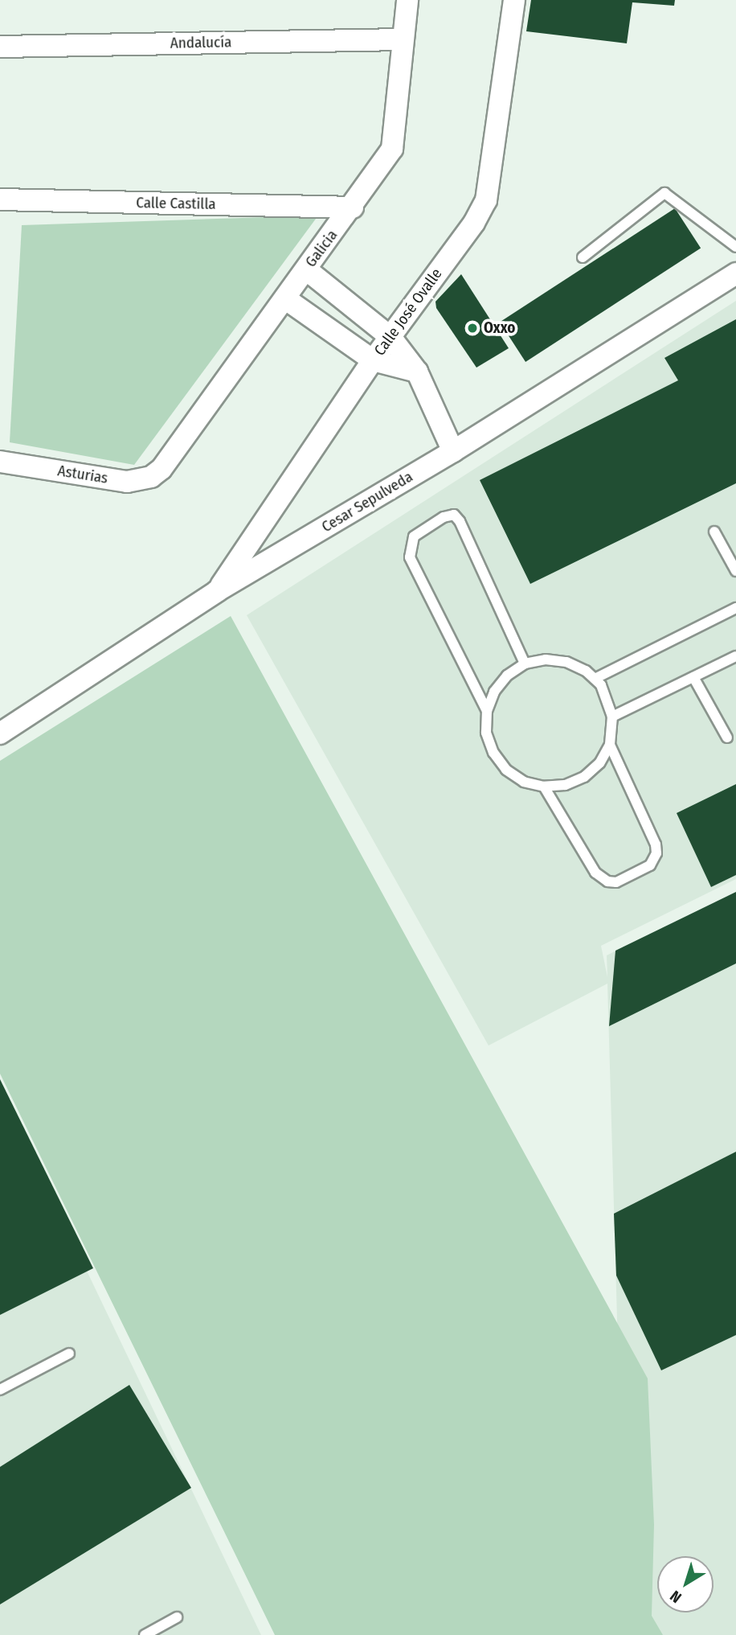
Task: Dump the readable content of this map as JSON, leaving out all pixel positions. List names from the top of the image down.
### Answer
{
  "streets": {
    "street": [
      "Andalucía",
      "Calle Castilla",
      "Galicia",
      "Calle José Ovalle",
      "Asturias",
      "Cesar Sepulveda"
    ]
  },
  "crossings": [
    ["Andalucía", "Galicia"],
    ["Calle Castilla", "Galicia"],
    ["Galicia", "Asturias"],
    ["Calle José Ovalle", "Cesar Sepulveda"]
  ],
  "places": ["Oxxo"],
  "north": "bottom left"
}
